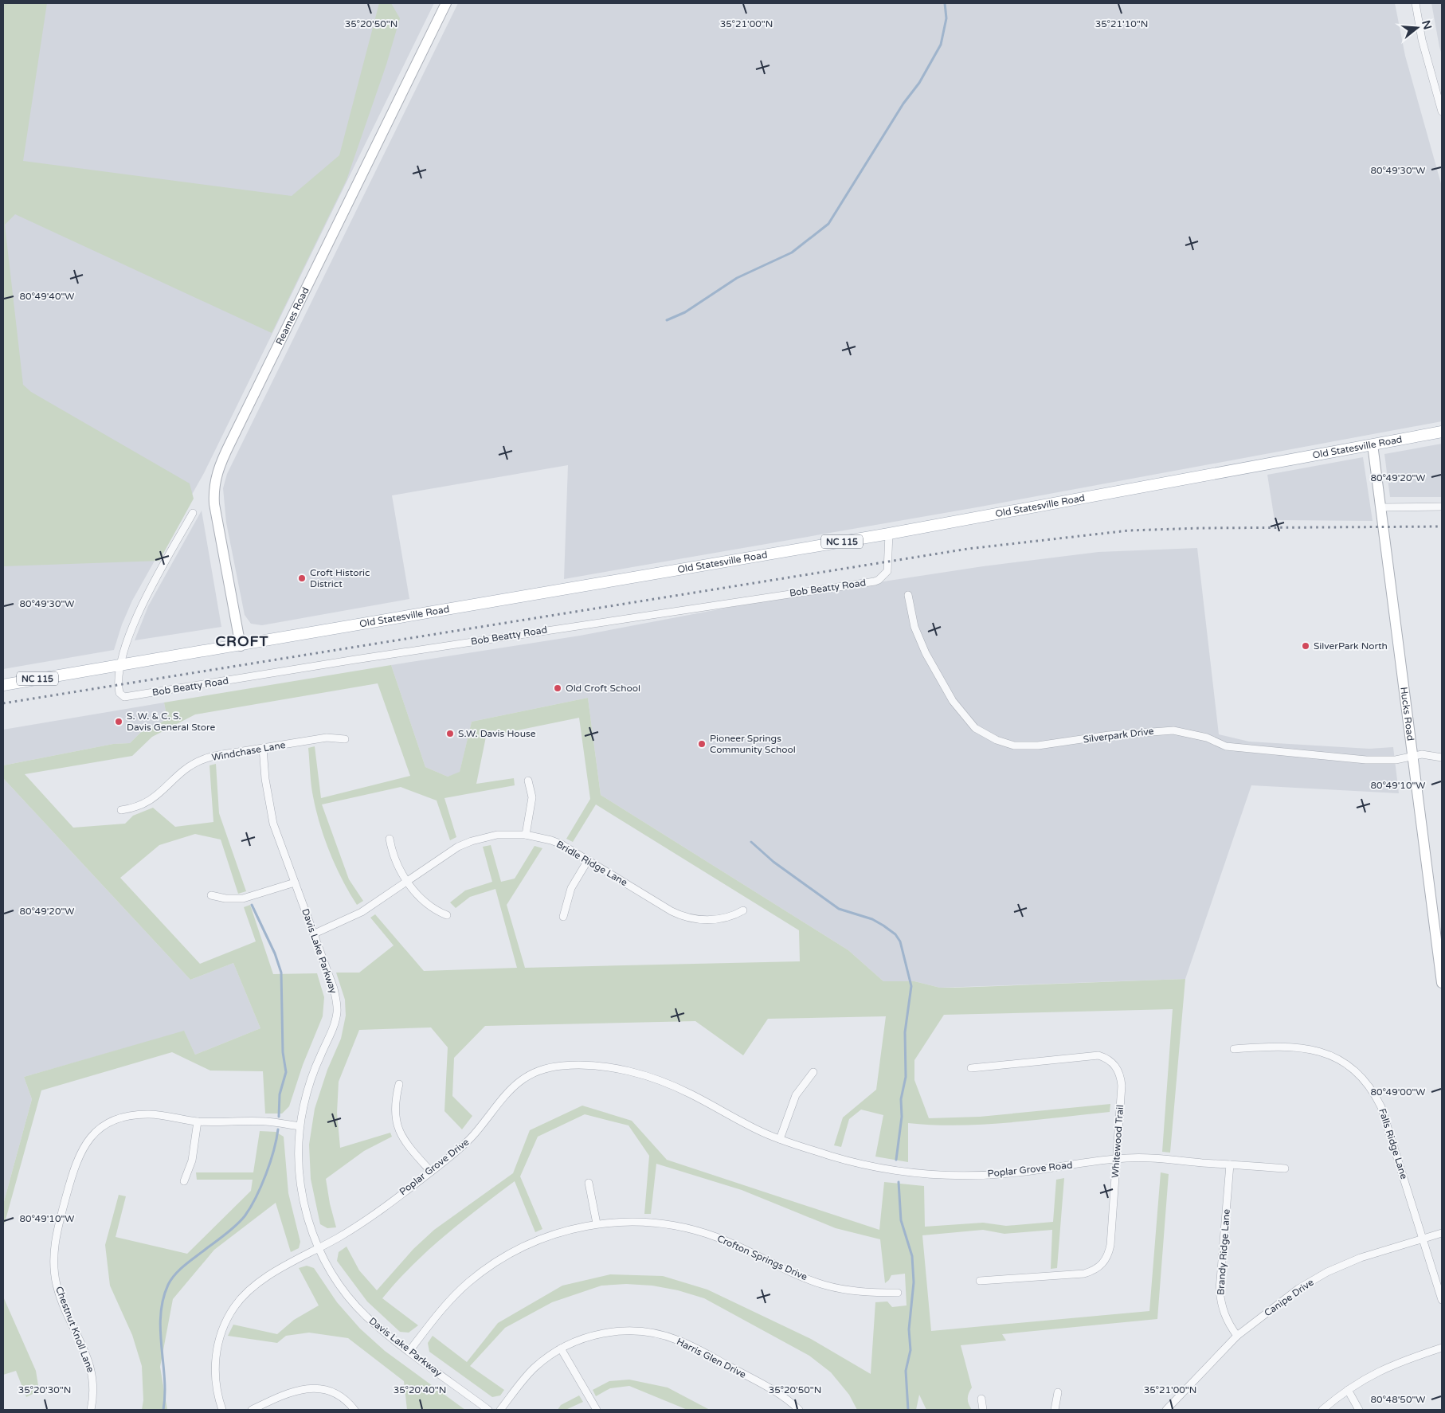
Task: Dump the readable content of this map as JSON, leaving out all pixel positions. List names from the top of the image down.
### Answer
{
  "streets": {
    "main road": [
      "Reames Road",
      "Old Statesville Road",
      "NC 115",
      "Hucks Road"
    ],
    "street": [
      "Bob Beatty Road",
      "Silverpark Drive",
      "Windchase Lane",
      "Bridle Ridge Lane",
      "Davis Lake Parkway",
      "Whitewood Trail",
      "Falls Ridge Lane",
      "Poplar Grove Drive",
      "Poplar Grove Road",
      "Brandy Ridge Lane",
      "Crofton Springs Drive",
      "Canipe Drive",
      "Chestnut Knoll Lane",
      "Harris Glen Drive"
    ]
  },
  "crossings": [
    ["Reames Road", "Old Statesville Road"],
    ["Old Statesville Road", "Bob Beatty Road"],
    ["Old Statesville Road", "Hucks Road"],
    ["Hucks Road", "Silverpark Drive"],
    ["Windchase Lane", "Davis Lake Parkway"],
    ["Bridle Ridge Lane", "Davis Lake Parkway"],
    ["Davis Lake Parkway", "Poplar Grove Drive"],
    ["Davis Lake Parkway", "Crofton Springs Drive"],
    ["Davis Lake Parkway", "Chestnut Knoll Lane"],
    ["Whitewood Trail", "Poplar Grove Road"],
    ["Falls Ridge Lane", "Canipe Drive"],
    ["Poplar Grove Drive", "Poplar Grove Road"],
    ["Poplar Grove Road", "Brandy Ridge Lane"],
    ["Brandy Ridge Lane", "Canipe Drive"]
  ],
  "districts": ["CROFT"],
  "places": [
    "Croft Historic District",
    "SilverPark North",
    "Old Croft School",
    "S. W. & C. S. Davis General Store",
    "S.W. Davis House",
    "Pioneer Springs Community School"
  ],
  "north": "right",
  "coordinates": [
    "35°20'50\"N",
    "35°21'00\"N",
    "35°21'10\"N",
    "80°49'30\"W",
    "80°49'40\"W",
    "80°49'20\"W",
    "80°49'10\"W",
    "80°49'00\"W",
    "35°20'30\"N",
    "35°20'40\"N",
    "80°48'50\"W"
  ]
}
